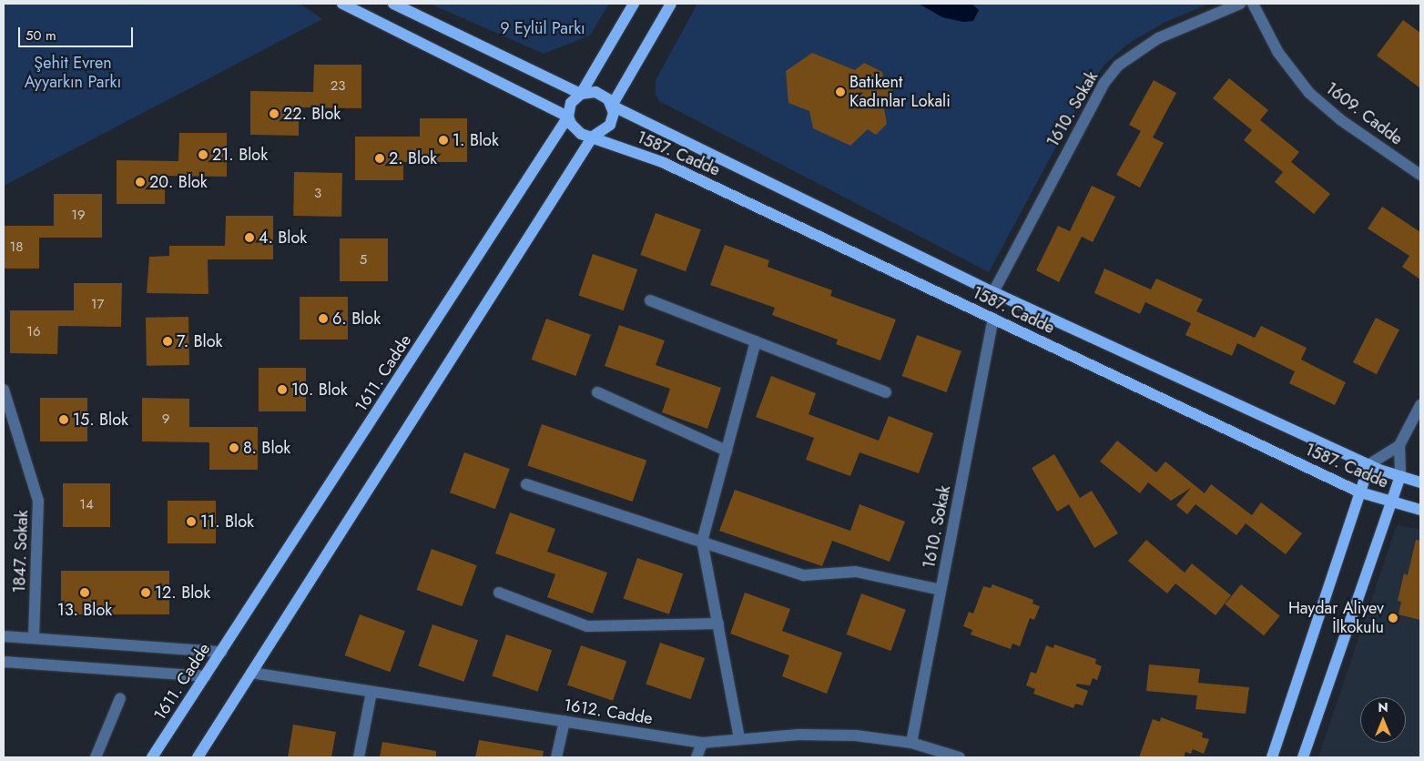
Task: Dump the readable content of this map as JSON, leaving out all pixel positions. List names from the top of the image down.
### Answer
{
  "streets": {
    "main road": ["1587. Cadde", "1611. Cadde"],
    "street": [
      "1610. Sokak",
      "1609. Cadde",
      "1847. Sokak",
      "1612. Cadde"
    ]
  },
  "crossings": [
    ["1610. Sokak", "1587. Cadde"],
    ["1610. Sokak", "1612. Cadde"],
    ["1587. Cadde", "1611. Cadde"]
  ],
  "parks": ["9 Eylül Parkı", "Şehit Evren Ayyarkın Parkı"],
  "places": [
    "Batıkent Kadınlar Lokali",
    "22. Blok",
    "1. Blok",
    "21. Blok",
    "2. Blok",
    "20. Blok",
    "4. Blok",
    "6. Blok",
    "7. Blok",
    "10. Blok",
    "15. Blok",
    "8. Blok",
    "11. Blok",
    "13. Blok",
    "12. Blok",
    "Haydar Aliyev İlkokulu"
  ],
  "house_numbers": [
    "23",
    "3",
    "19",
    "18",
    "5",
    "17",
    "16",
    "9",
    "14"
  ],
  "scale_bar": "50 m",
  "north": "top"
}
